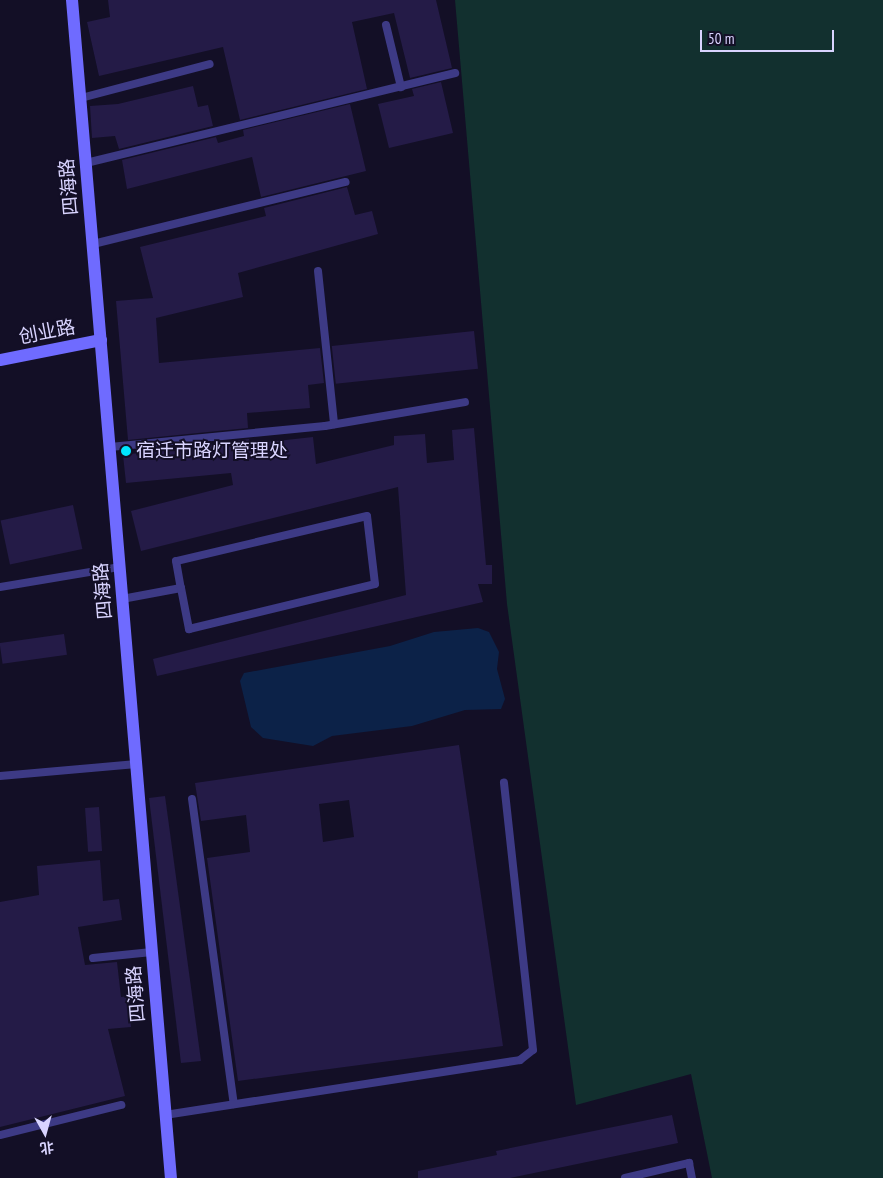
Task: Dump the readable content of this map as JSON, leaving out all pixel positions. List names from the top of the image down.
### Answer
{
  "streets": {
    "street": ["四海路", "创业路"]
  },
  "crossings": [
    ["四海路", "创业路"]
  ],
  "places": ["宿迁市路灯管理处"],
  "scale_bar": "50 m",
  "north": "bottom"
}
